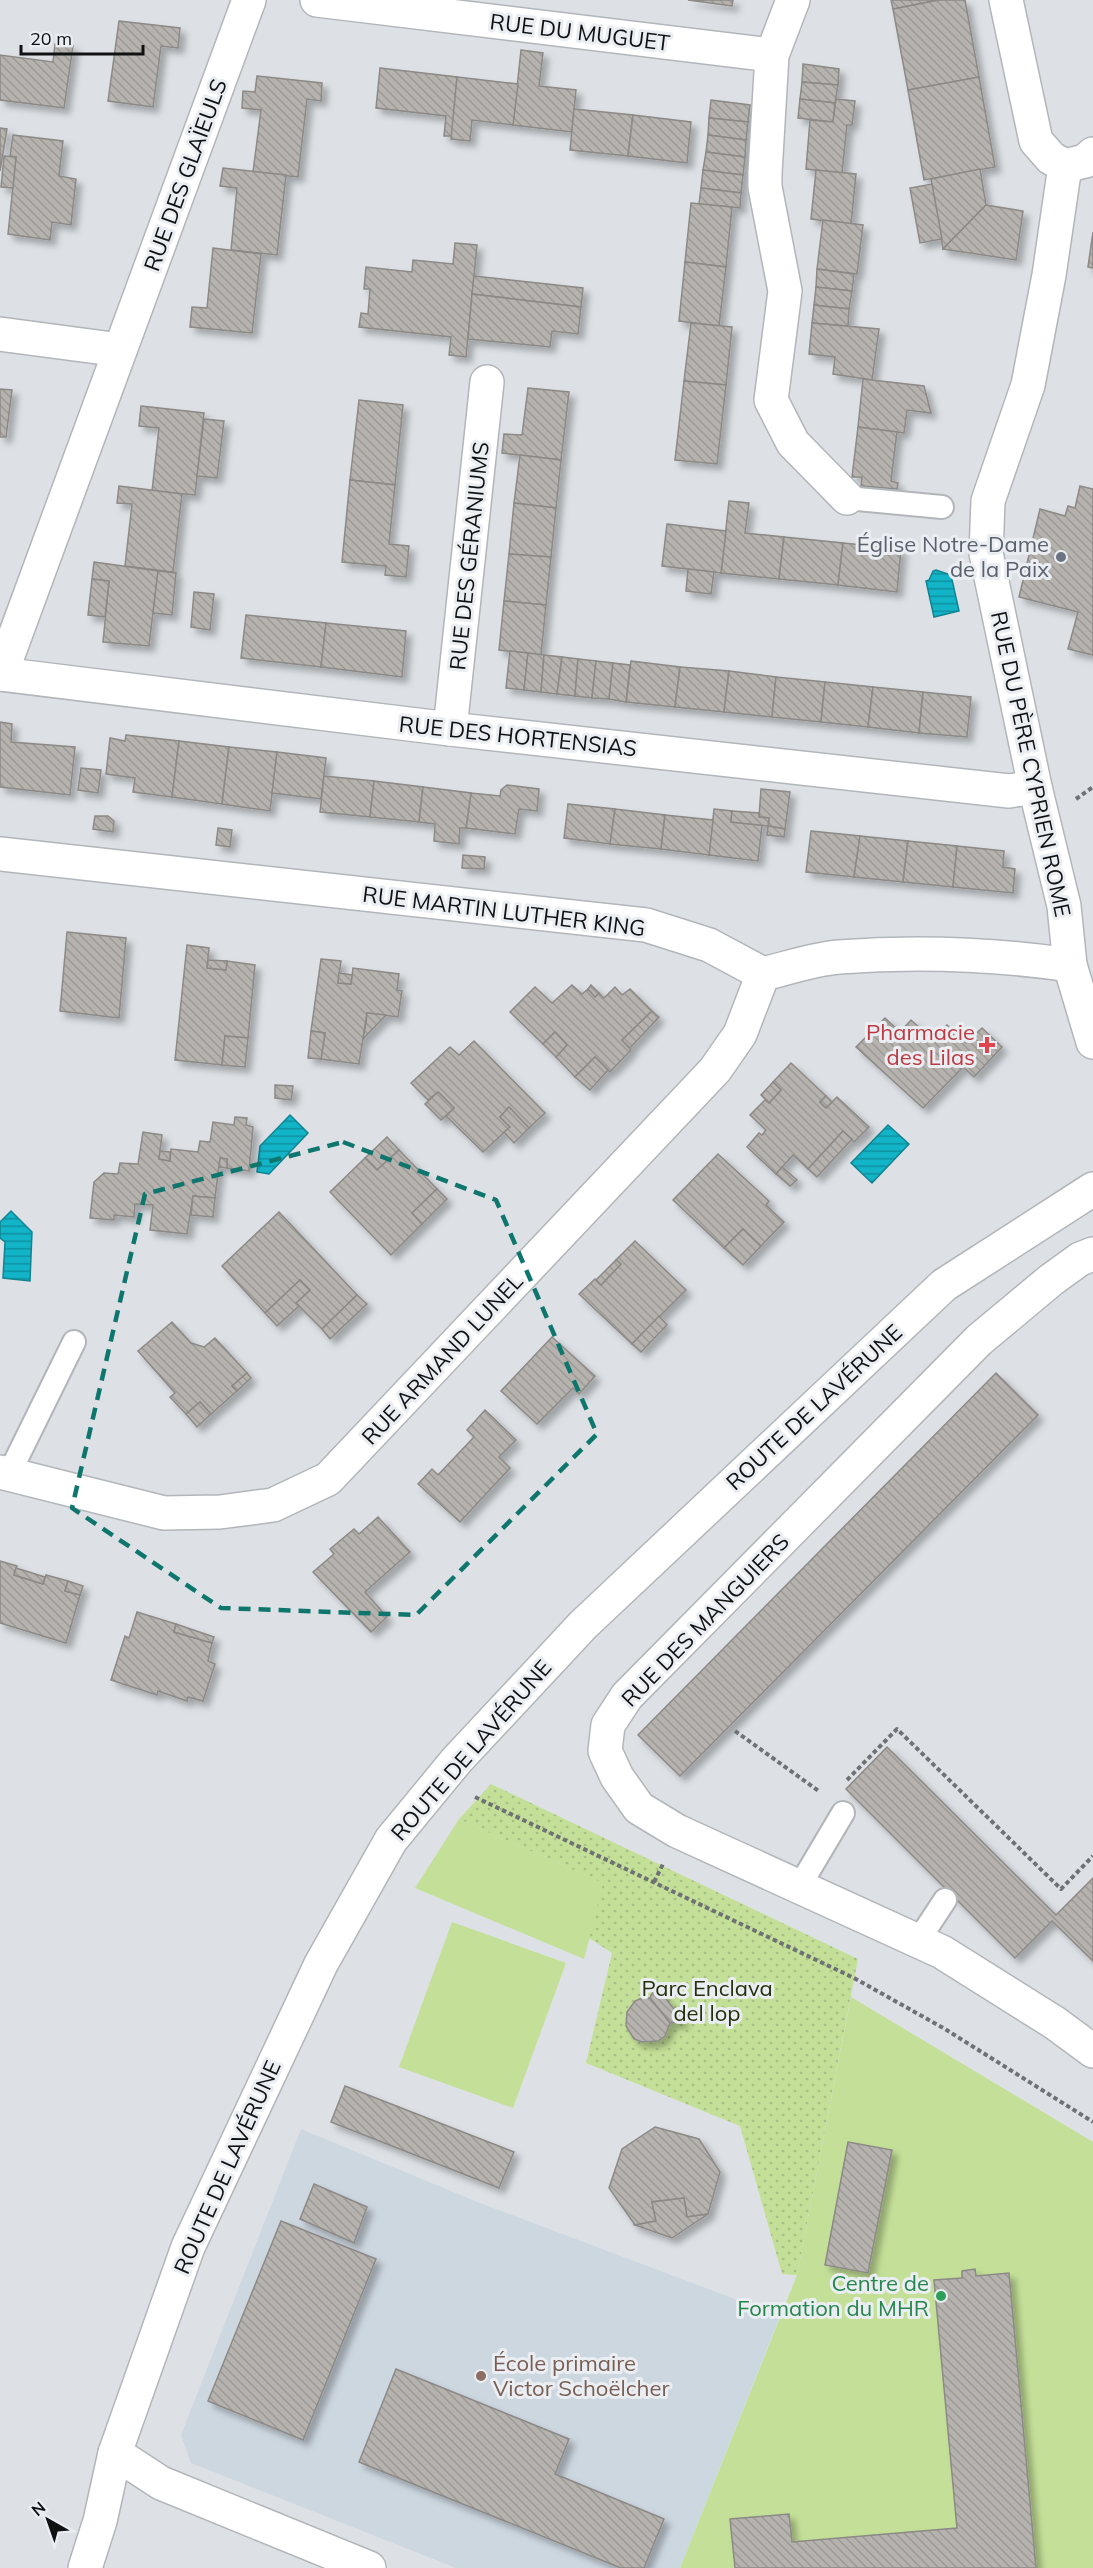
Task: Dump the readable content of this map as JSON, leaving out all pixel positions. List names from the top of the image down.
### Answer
{
  "streets": {
    "street": [
      "RUE DU MUGUET",
      "RUE DES GLAÏEULS",
      "RUE DES GÉRANIUMS",
      "RUE DES HORTENSIAS",
      "RUE DU PÈRE CYPRIEN ROME",
      "RUE MARTIN LUTHER KING",
      "RUE ARMAND LUNEL",
      "ROUTE DE LAVÉRUNE",
      "RUE DES MANGUIERS"
    ]
  },
  "crossings": [
    ["RUE DES GLAÏEULS", "RUE DES HORTENSIAS"],
    ["RUE DES GÉRANIUMS", "RUE DES HORTENSIAS"],
    ["RUE DES HORTENSIAS", "RUE DU PÈRE CYPRIEN ROME"],
    ["RUE MARTIN LUTHER KING", "RUE ARMAND LUNEL"]
  ],
  "parks": ["Parc Enclava del lop"],
  "places": {
    "other": ["Église Notre-Dame de la Paix", "Centre de Formation du MHR", "École primaire Victor Schoëlcher"],
    "health": ["Pharmacie des Lilas"]
  },
  "scale_bar": "20 m",
  "north": "top left"
}
